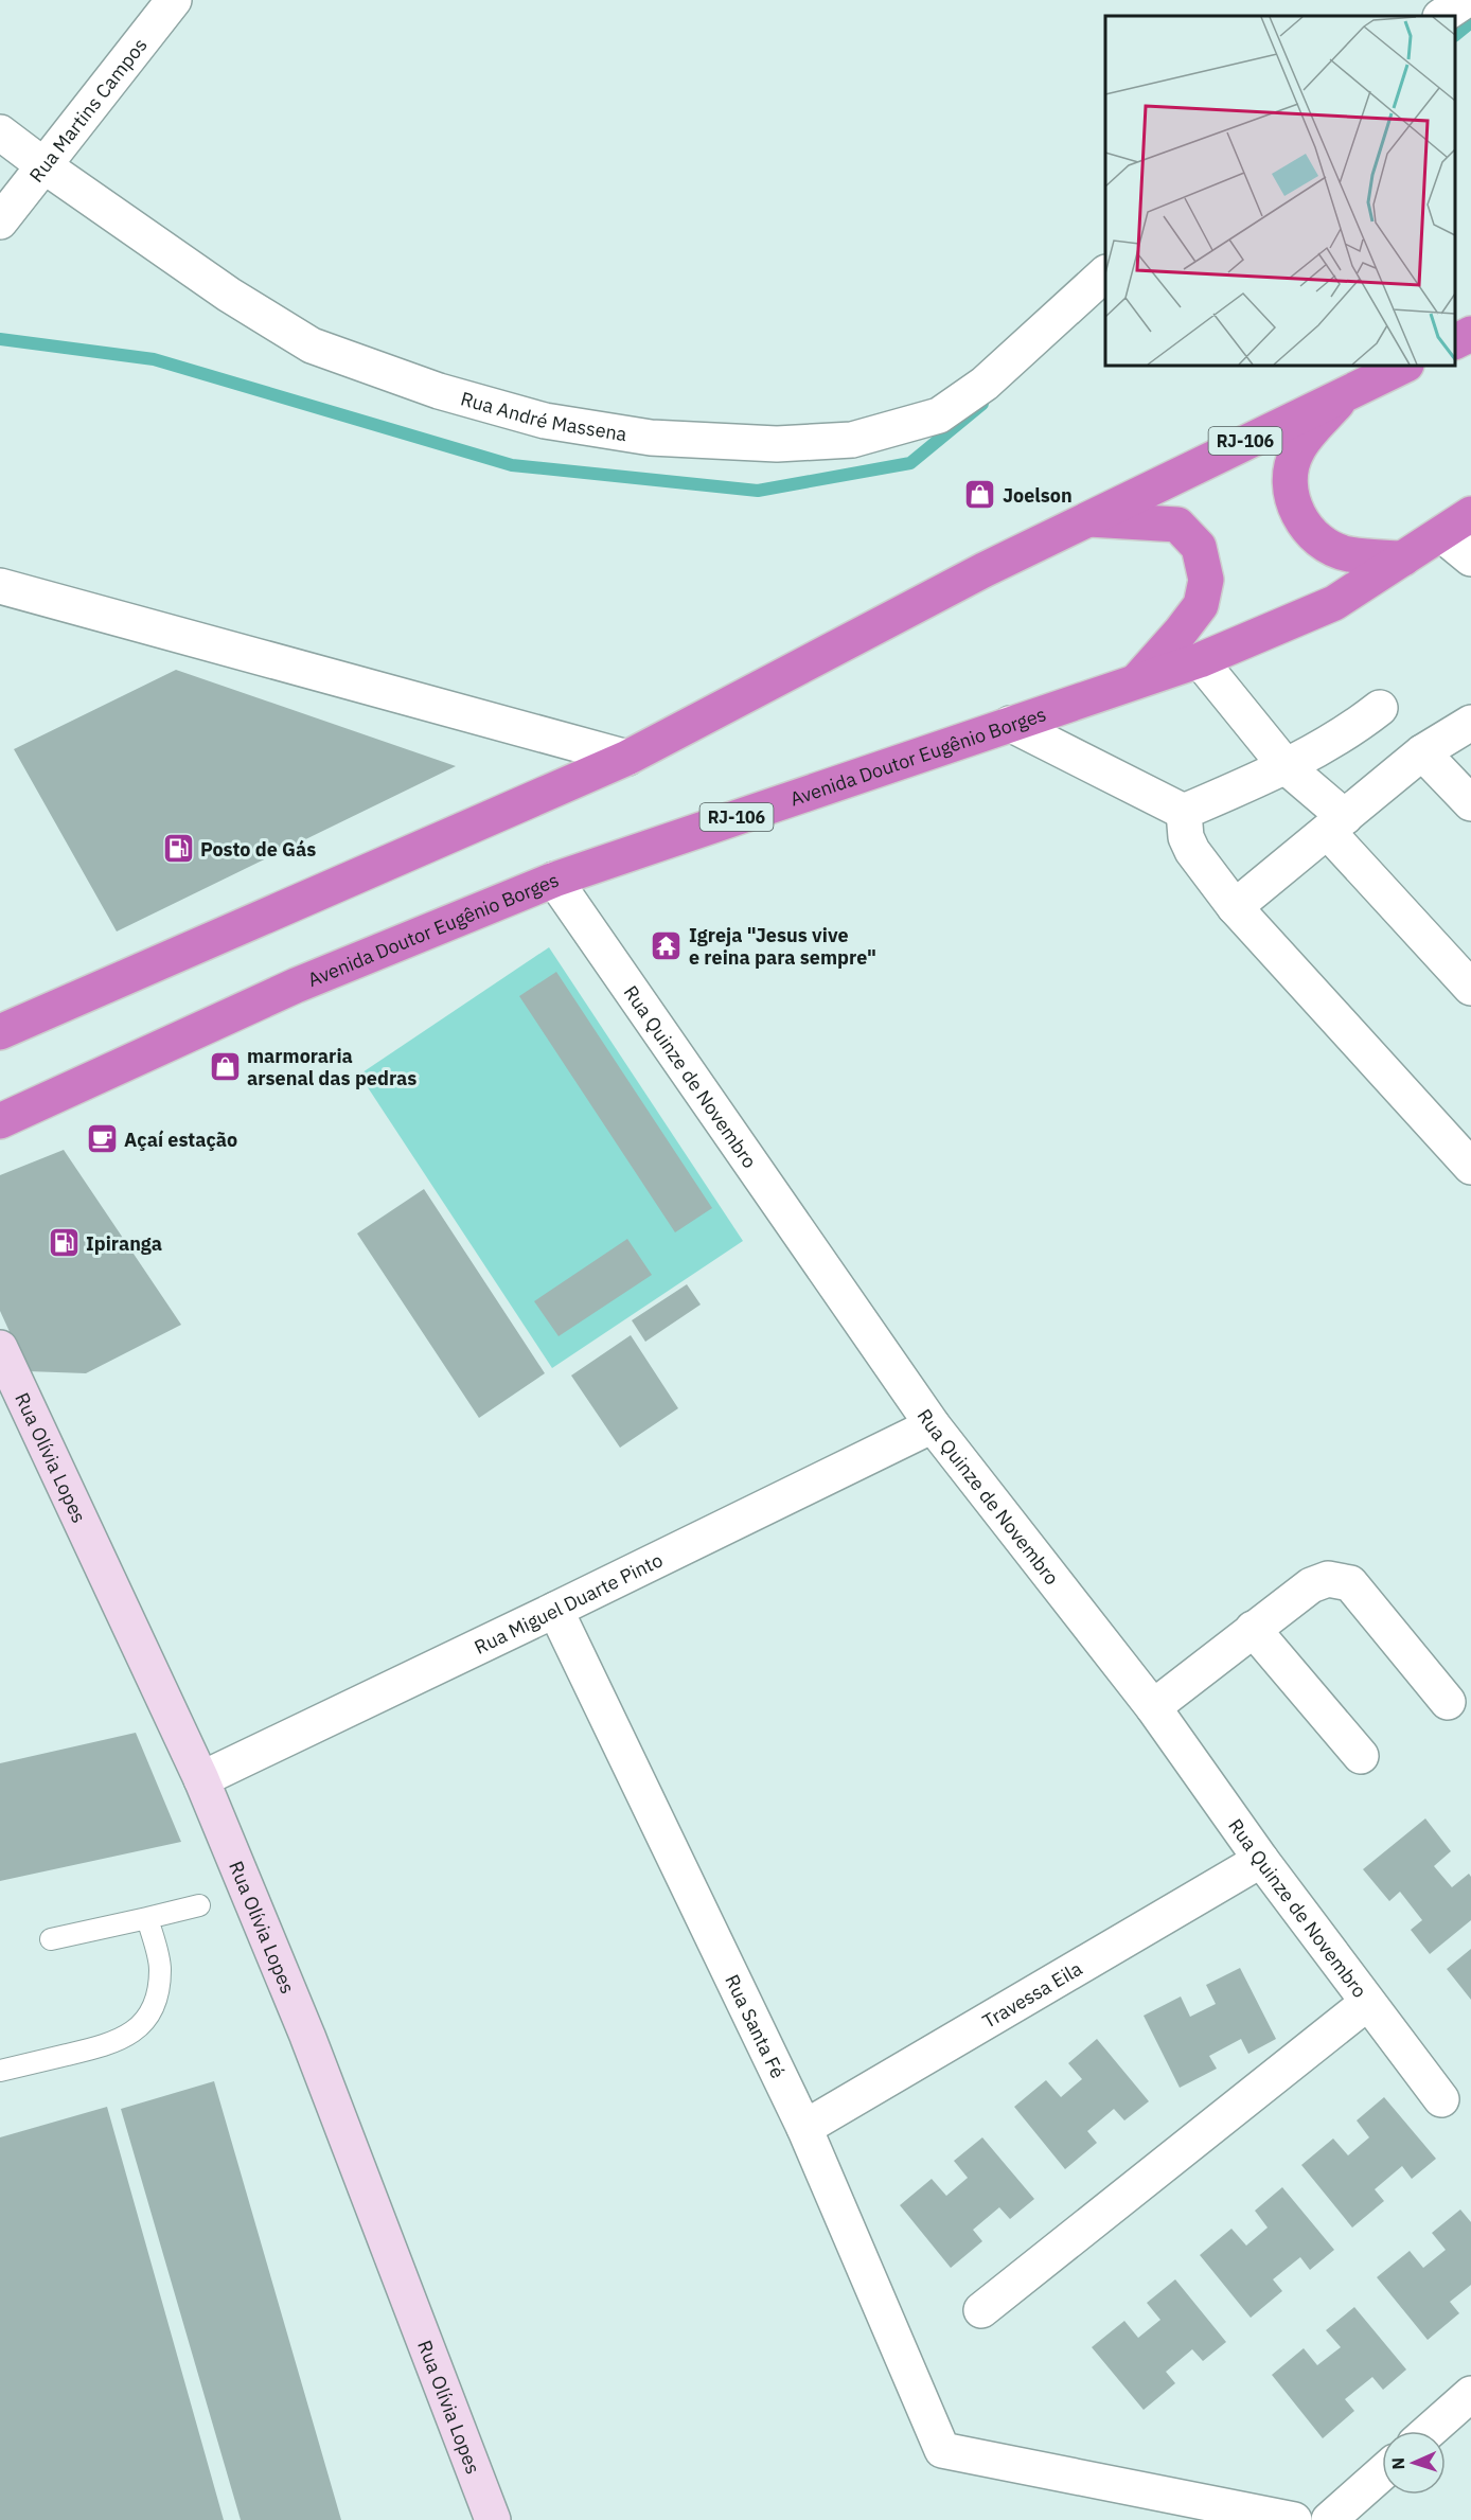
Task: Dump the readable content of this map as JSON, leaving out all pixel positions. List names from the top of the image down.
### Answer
{
  "streets": {
    "highway": ["RJ-106", "Avenida Doutor Eugênio Borges"],
    "street": [
      "Rua Martins Campos",
      "Rua André Massena",
      "Rua Quinze de Novembro",
      "Rua Olívia Lopes",
      "Rua Miguel Duarte Pinto",
      "Travessa Eila",
      "Rua Santa Fé"
    ]
  },
  "crossings": [
    ["Rua Martins Campos", "Rua André Massena"],
    ["Avenida Doutor Eugênio Borges", "Rua Quinze de Novembro"],
    ["Rua Quinze de Novembro", "Rua Miguel Duarte Pinto"],
    ["Rua Quinze de Novembro", "Travessa Eila"],
    ["Rua Olívia Lopes", "Rua Miguel Duarte Pinto"],
    ["Rua Miguel Duarte Pinto", "Rua Santa Fé"],
    ["Travessa Eila", "Rua Santa Fé"]
  ],
  "places": {
    "shop": ["Joelson", "marmoraria arsenal das pedras"],
    "fuel station": ["Posto de Gás", "Ipiranga"],
    "temple": ["Igreja \"Jesus vive e reina para sempre\""],
    "cafe": ["Açaí estação"]
  },
  "north": "left"
}
